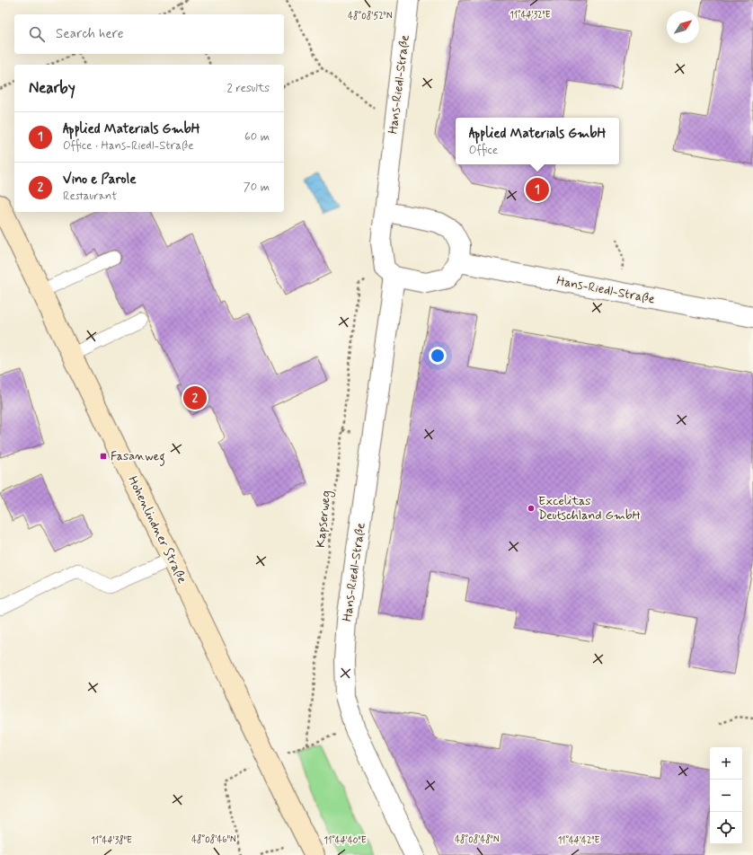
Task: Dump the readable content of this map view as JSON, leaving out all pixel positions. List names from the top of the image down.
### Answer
{
  "streets": {
    "street": ["Hans-Riedl-Straße", "Hohenlindner Straße"],
    "path": ["Kapserweg"]
  },
  "crossings": [
    ["Hans-Riedl-Straße", "Kapserweg"]
  ],
  "places": {
    "transit": ["Fasanweg"],
    "other": ["Excelitas Deutschland GmbH"]
  },
  "north": "top right",
  "page": {
    "search": "Search here",
    "heading": ["Nearby", "2 results"],
    "list": [
      {
        "mark": "1",
        "name": "Applied Materials GmbH",
        "note": "Office · Hans-Riedl-Straße",
        "value": "60 m"
      },
      {
        "mark": "2",
        "name": "Vino e Parole",
        "note": "Restaurant",
        "value": "70 m"
      }
    ],
    "popup": ["Applied Materials GmbH", "Office"],
    "pins": ["1", "2"],
    "map_buttons": ["+", "−"]
  },
  "coordinates": [
    "11°44'32\"E",
    "48°08'52\"N",
    "48°08'46\"N",
    "48°08'48\"N",
    "11°44'38\"E",
    "11°44'40\"E",
    "11°44'42\"E"
  ]
}
